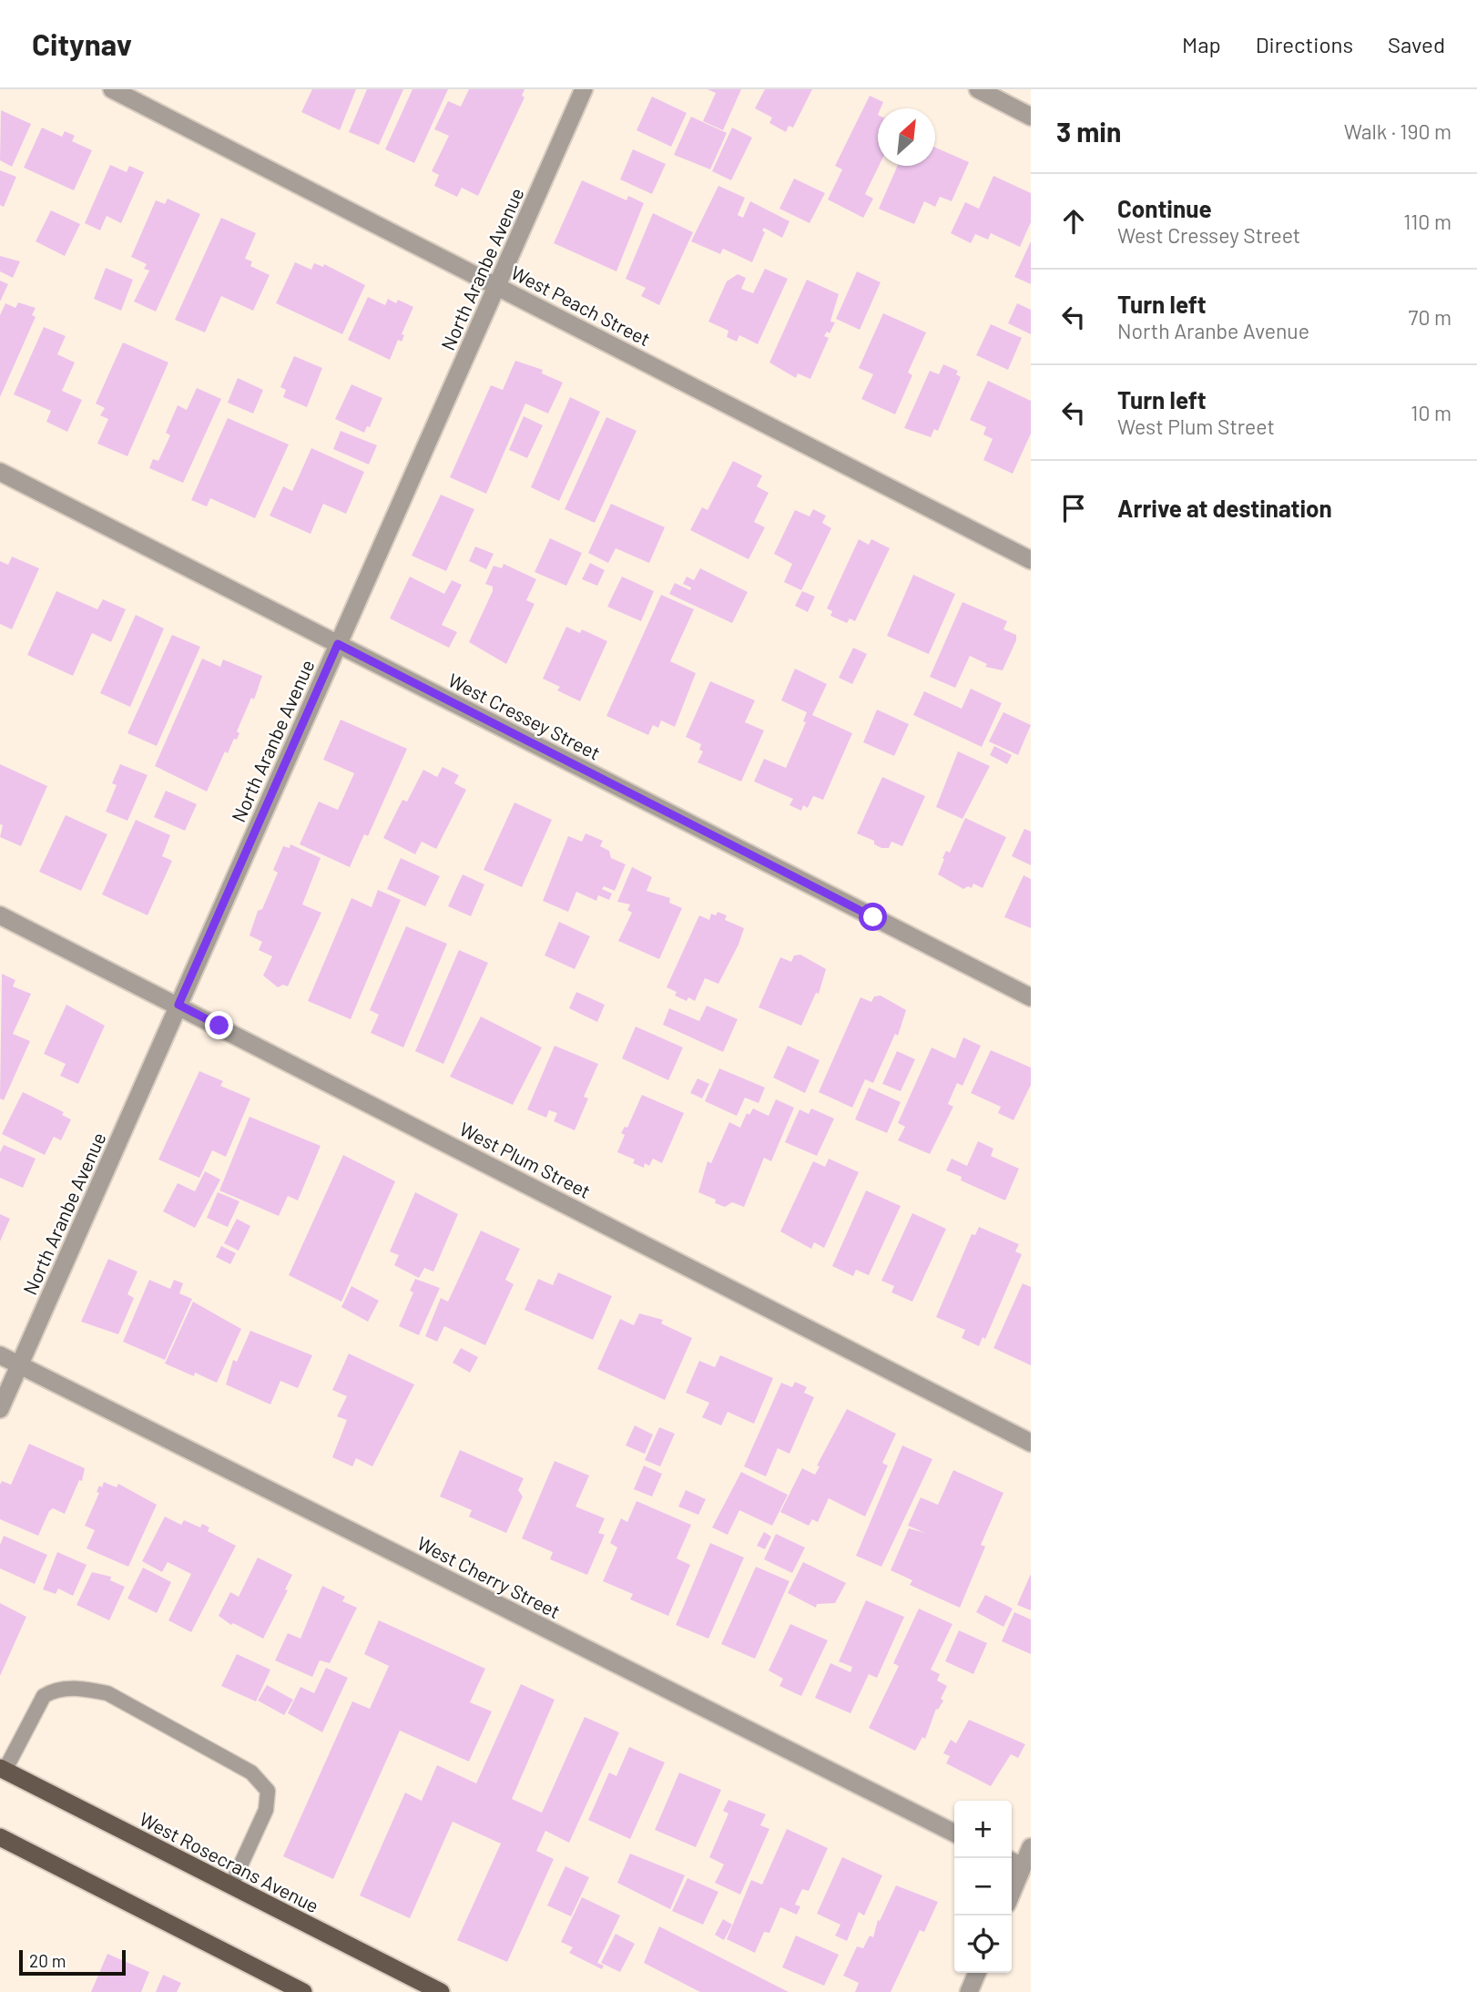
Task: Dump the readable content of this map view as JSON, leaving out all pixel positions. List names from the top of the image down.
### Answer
{
  "streets": {
    "main road": ["West Rosecrans Avenue"],
    "street": [
      "North Aranbe Avenue",
      "West Peach Street",
      "West Cressey Street",
      "West Plum Street",
      "West Cherry Street"
    ]
  },
  "crossings": [
    ["North Aranbe Avenue", "West Peach Street"],
    ["North Aranbe Avenue", "West Cressey Street"],
    ["North Aranbe Avenue", "West Plum Street"],
    ["North Aranbe Avenue", "West Cherry Street"]
  ],
  "scale_bar": "20 m",
  "north": "top right",
  "page": {
    "header": "Citynav",
    "nav": ["Map", "Directions", "Saved"],
    "heading": ["3 min", "Walk · 190 m"],
    "list": [
      ["Continue", "West Cressey Street", "110 m"],
      ["Turn left", "North Aranbe Avenue", "70 m"],
      ["Turn left", "West Plum Street", "10 m"],
      "Arrive at destination"
    ],
    "map_buttons": ["+", "−"],
    "scale": "20 m"
  }
}
